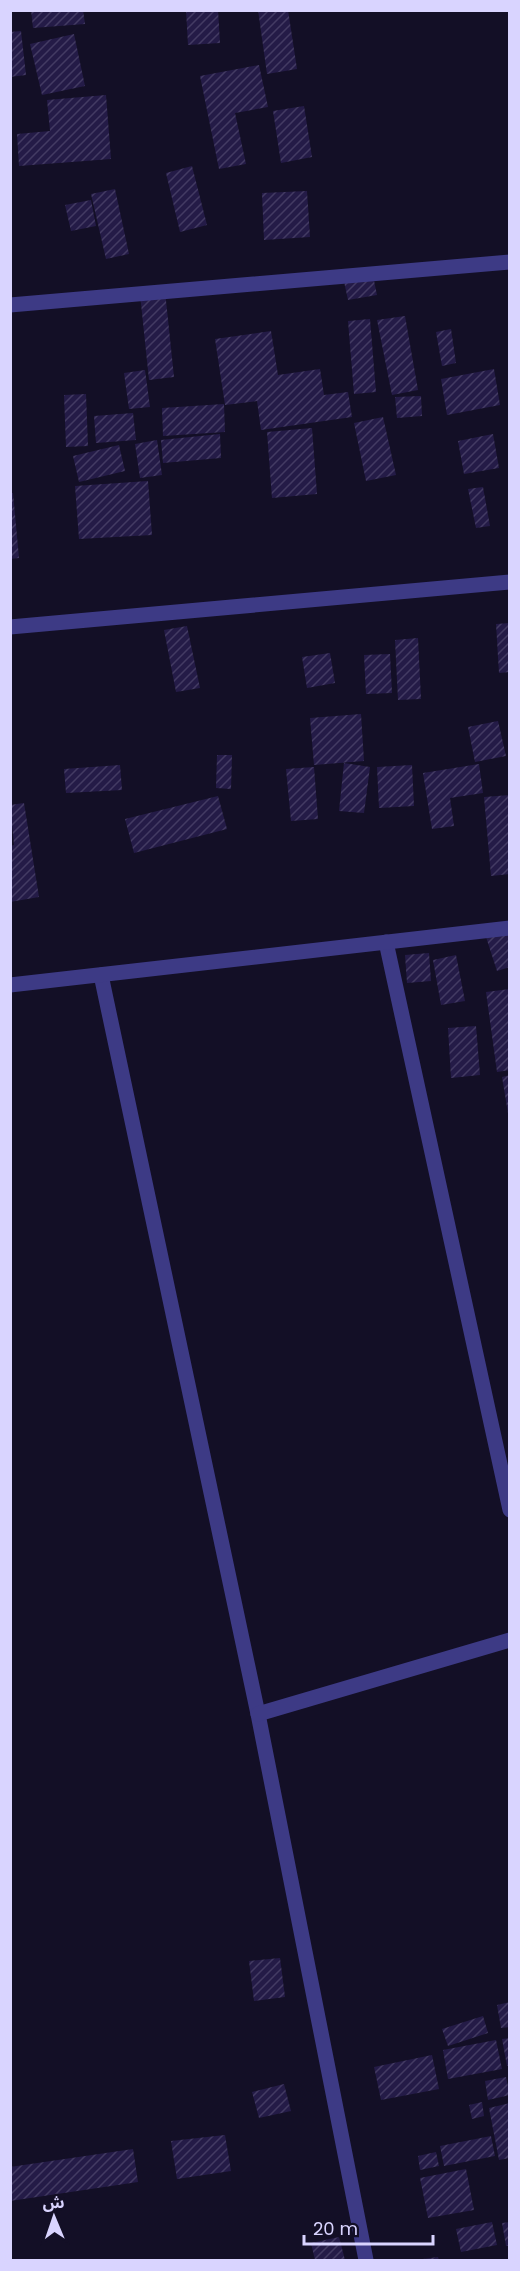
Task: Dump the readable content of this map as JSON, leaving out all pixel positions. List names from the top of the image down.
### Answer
{
  "scale_bar": "20 m",
  "north": "top"
}
